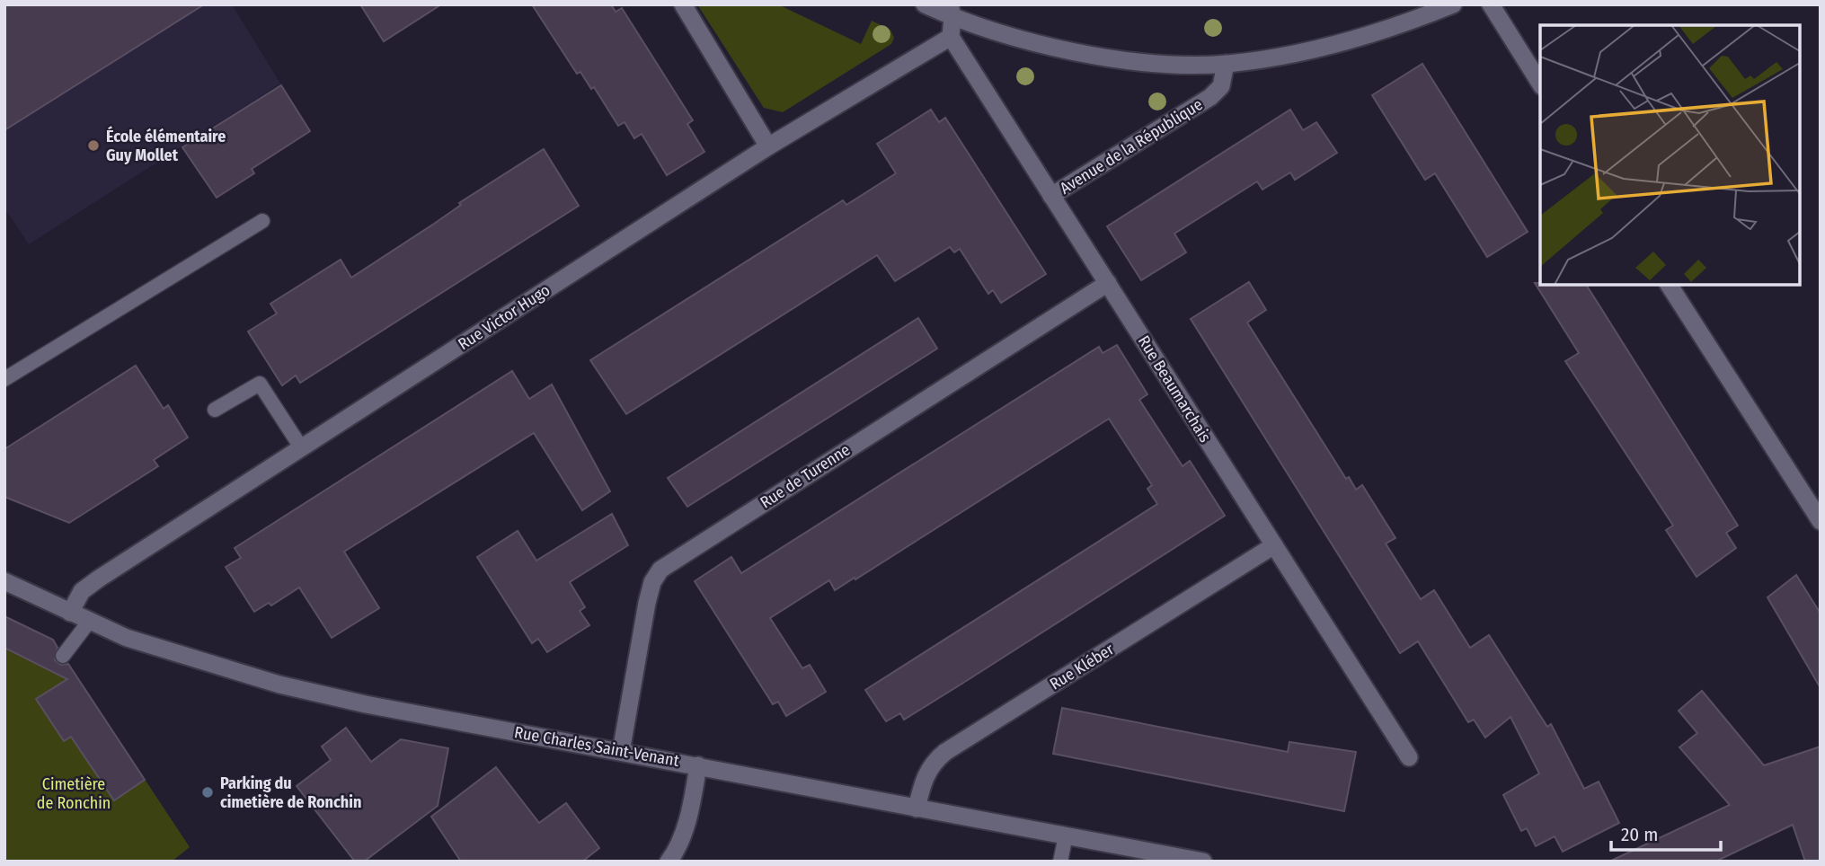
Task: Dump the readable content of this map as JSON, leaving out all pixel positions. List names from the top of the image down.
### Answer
{
  "streets": {
    "street": [
      "Avenue de la République",
      "Rue Victor Hugo",
      "Rue Beaumarchais",
      "Rue de Turenne",
      "Rue Kléber",
      "Rue Charles Saint-Venant"
    ]
  },
  "crossings": [
    ["Avenue de la République", "Rue Beaumarchais"],
    ["Rue Victor Hugo", "Rue Beaumarchais"],
    ["Rue Victor Hugo", "Rue Charles Saint-Venant"],
    ["Rue Beaumarchais", "Rue de Turenne"],
    ["Rue Beaumarchais", "Rue Kléber"],
    ["Rue de Turenne", "Rue Charles Saint-Venant"],
    ["Rue Kléber", "Rue Charles Saint-Venant"]
  ],
  "parks": ["Cimetière de Ronchin"],
  "places": ["École élémentaire Guy Mollet", "Parking du cimetière de Ronchin"],
  "scale_bar": "20 m"
}
